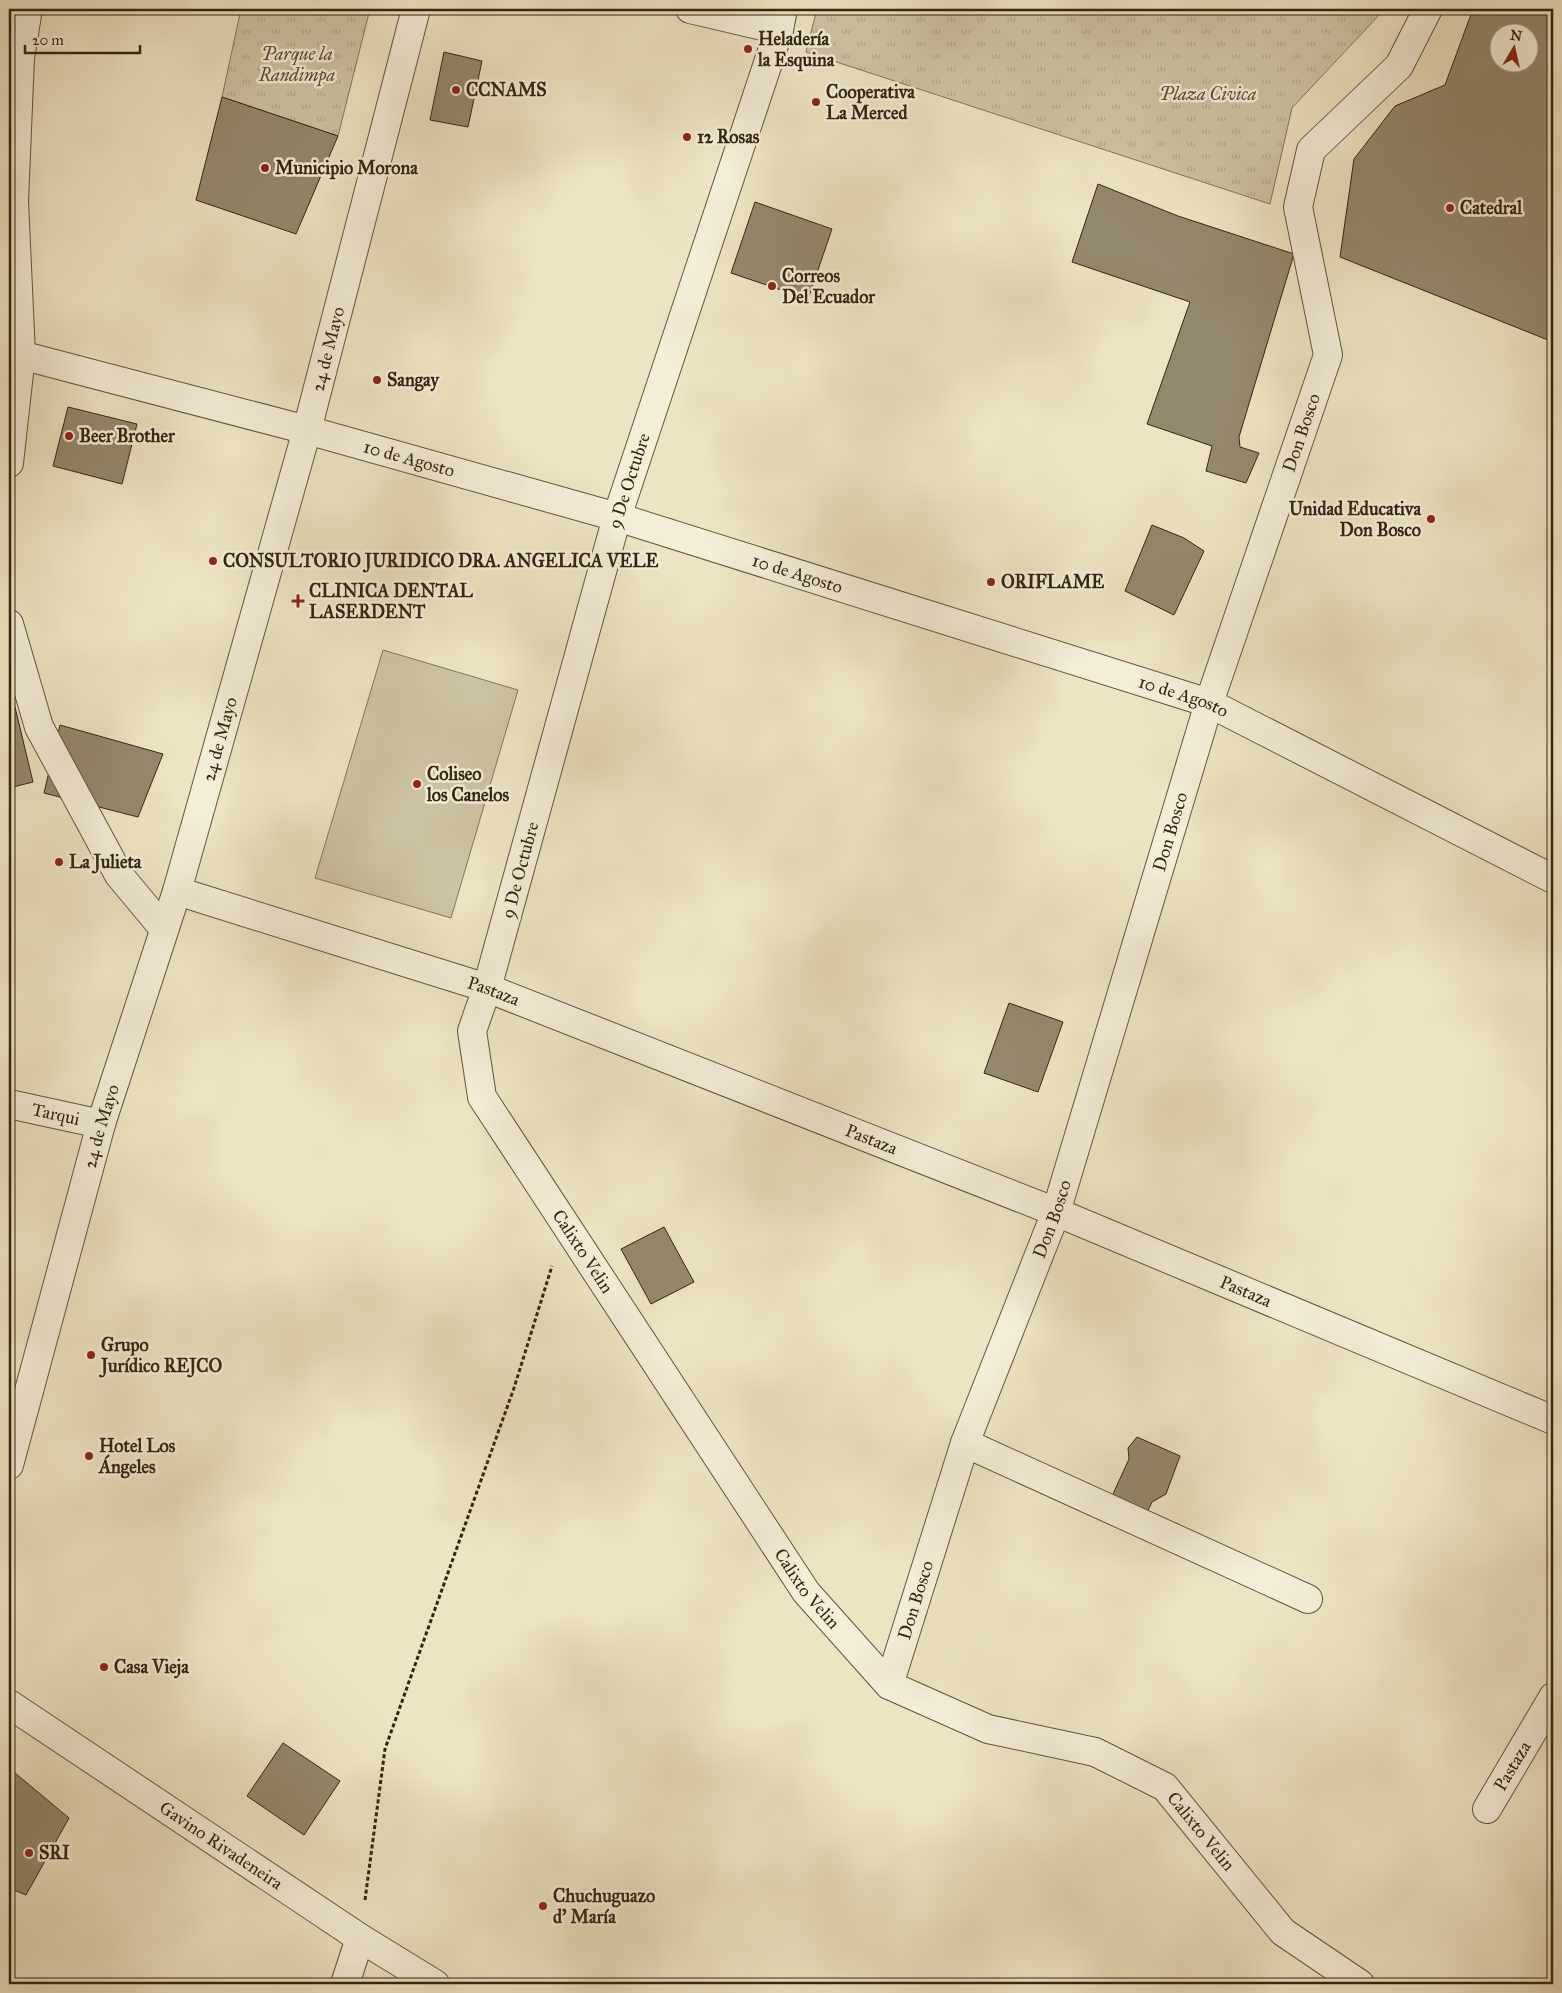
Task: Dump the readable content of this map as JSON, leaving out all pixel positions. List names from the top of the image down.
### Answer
{
  "streets": {
    "street": [
      "24 de Mayo",
      "Don Bosco",
      "10 de Agosto",
      "9 De Octubre",
      "Pastaza",
      "Tarqui",
      "Calixto Velin",
      "Gavino Rivadeneira"
    ]
  },
  "crossings": [
    ["24 de Mayo", "10 de Agosto"],
    ["24 de Mayo", "Pastaza"],
    ["24 de Mayo", "Tarqui"],
    ["Don Bosco", "10 de Agosto"],
    ["Don Bosco", "Pastaza"],
    ["Don Bosco", "Calixto Velin"],
    ["10 de Agosto", "9 De Octubre"],
    ["9 De Octubre", "Pastaza"],
    ["9 De Octubre", "Calixto Velin"],
    ["Pastaza", "Calixto Velin"]
  ],
  "parks": ["Parque la Randimpa", "Plaza Civica"],
  "places": {
    "other": [
      "Heladería la Esquina",
      "CCNAMS",
      "Cooperativa La Merced",
      "12 Rosas",
      "Municipio Morona",
      "Catedral",
      "Correos Del Ecuador",
      "Sangay",
      "Beer Brother",
      "Unidad Educativa Don Bosco",
      "CONSULTORIO JURIDICO DRA. ANGELICA VELE",
      "ORIFLAME",
      "Coliseo los Canelos",
      "La Julieta",
      "Grupo Jurídico REJCO",
      "Hotel Los Ángeles",
      "Casa Vieja",
      "SRI",
      "Chuchuguazo d' María"
    ],
    "health": ["CLINICA DENTAL LASERDENT"]
  },
  "scale_bar": "20 m",
  "north": "top"
}
